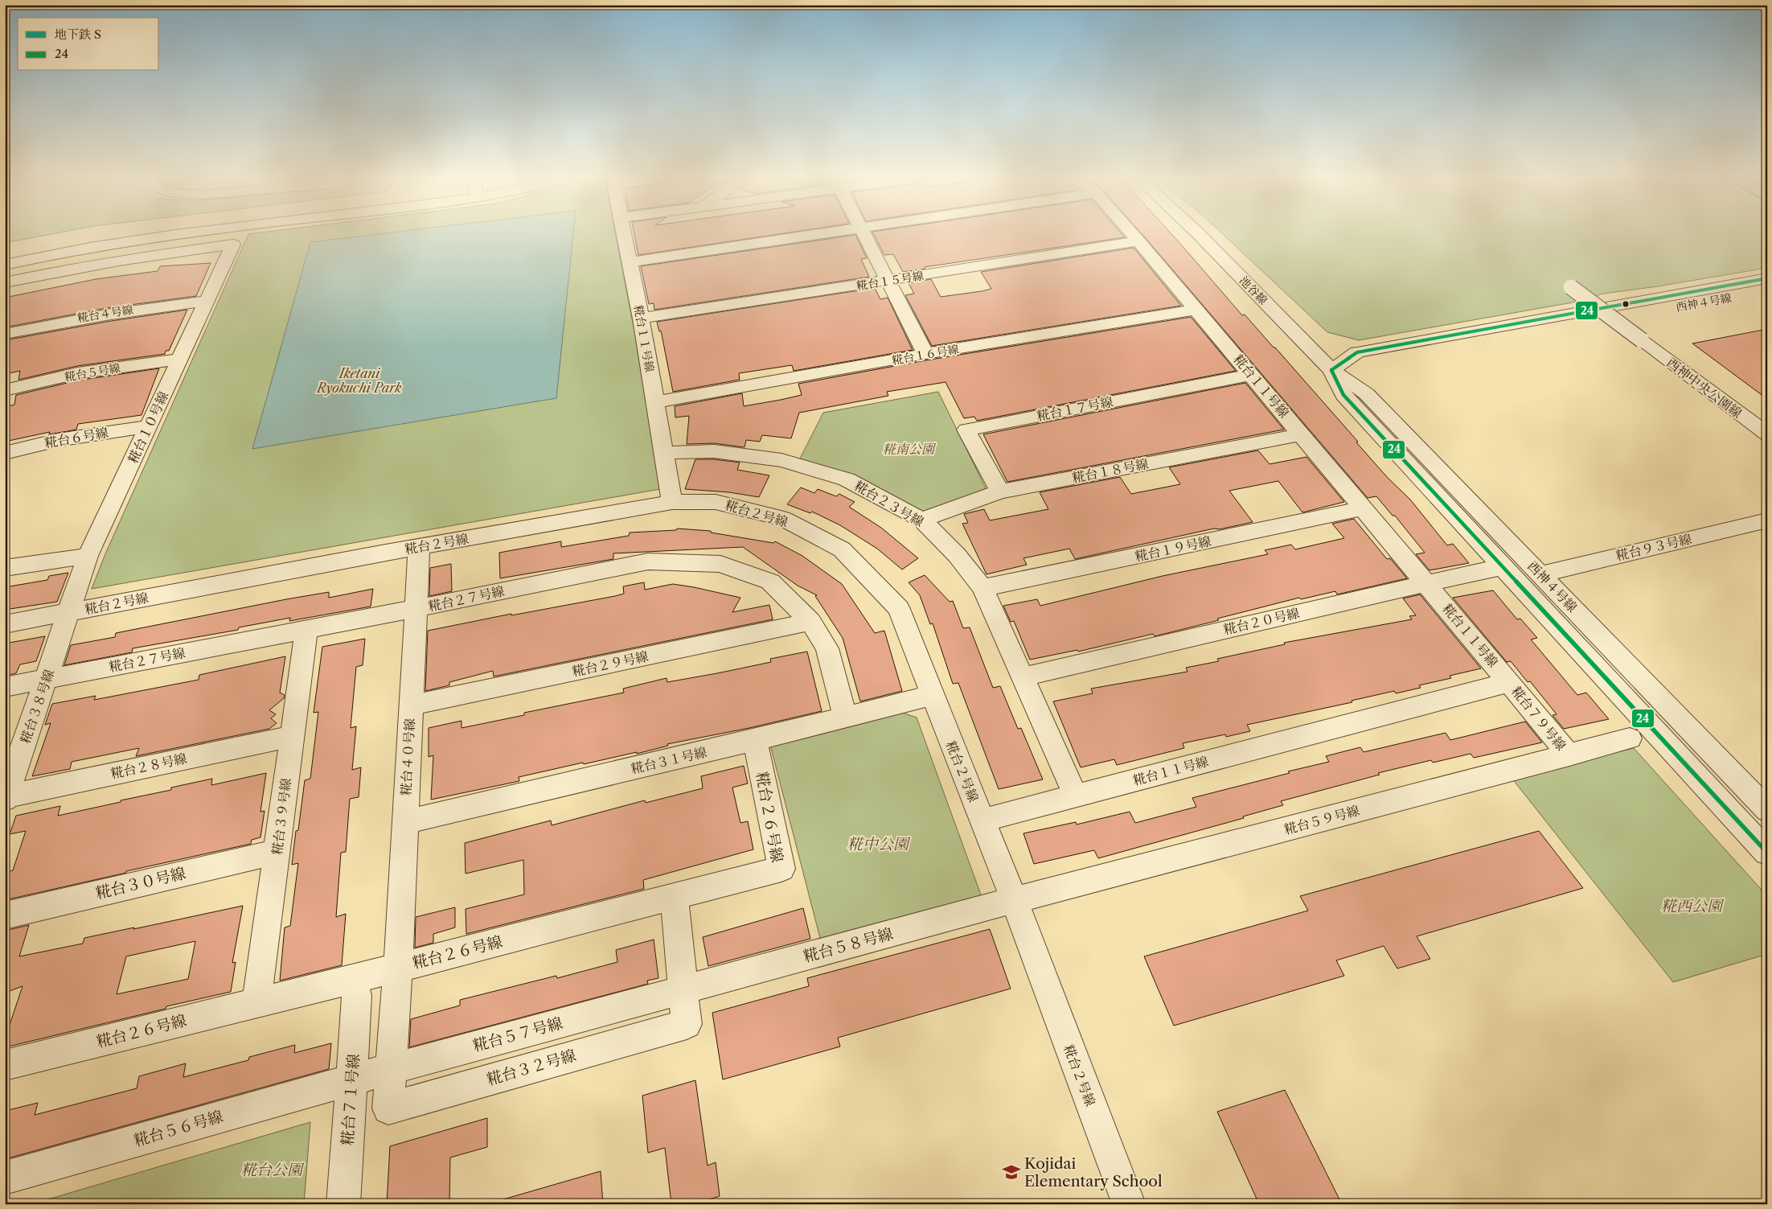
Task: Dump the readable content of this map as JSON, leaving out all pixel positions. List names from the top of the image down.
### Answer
{
  "streets": {
    "street": [
      "糀台１５号線",
      "池谷線",
      "西神４号線",
      "糀台４号線",
      "糀台１１号線",
      "糀台１６号線",
      "糀台５号線",
      "西神中央公園線",
      "糀台１７号線",
      "糀台１０号線",
      "糀台６号線",
      "糀台１８号線",
      "糀台２３号線",
      "糀台２号線",
      "糀台９３号線",
      "糀台１９号線",
      "糀台２７号線",
      "糀台２０号線",
      "糀台２９号線",
      "糀台３８号線",
      "糀台７９号線",
      "糀台４０号線",
      "糀台３１号線",
      "糀台２８号線",
      "糀台３９号線",
      "糀台２６号線",
      "糀台５９号線",
      "糀台３０号線",
      "糀台５８号線",
      "糀台５７号線",
      "糀台３２号線",
      "糀台７１号線",
      "糀台５６号線"
    ]
  },
  "crossings": [
    ["糀台１５号線", "糀台１１号線"],
    ["池谷線", "西神４号線"],
    ["西神４号線", "糀台９３号線"],
    ["西神４号線", "糀台２０号線"],
    ["糀台４号線", "糀台１０号線"],
    ["糀台１１号線", "糀台１６号線"],
    ["糀台１１号線", "糀台１７号線"],
    ["糀台１１号線", "糀台１８号線"],
    ["糀台１１号線", "糀台２３号線"],
    ["糀台１１号線", "糀台２号線"],
    ["糀台１１号線", "糀台１９号線"],
    ["糀台１１号線", "糀台２０号線"],
    ["糀台１１号線", "糀台７９号線"],
    ["糀台５号線", "糀台１０号線"],
    ["糀台１７号線", "糀台１８号線"],
    ["糀台１０号線", "糀台６号線"],
    ["糀台１０号線", "糀台２号線"],
    ["糀台１０号線", "糀台３８号線"],
    ["糀台１８号線", "糀台２３号線"],
    ["糀台２３号線", "糀台１９号線"],
    ["糀台２３号線", "糀台２０号線"],
    ["糀台２号線", "糀台３８号線"],
    ["糀台２号線", "糀台４０号線"],
    ["糀台２号線", "糀台３１号線"],
    ["糀台２号線", "糀台５９号線"],
    ["糀台２号線", "糀台５８号線"],
    ["糀台２７号線", "糀台２９号線"],
    ["糀台２７号線", "糀台３８号線"],
    ["糀台２７号線", "糀台４０号線"],
    ["糀台２７号線", "糀台３１号線"],
    ["糀台２７号線", "糀台３９号線"],
    ["糀台２９号線", "糀台４０号線"],
    ["糀台３８号線", "糀台２８号線"],
    ["糀台７９号線", "糀台５９号線"],
    ["糀台４０号線", "糀台３１号線"],
    ["糀台４０号線", "糀台２６号線"],
    ["糀台４０号線", "糀台３２号線"],
    ["糀台３１号線", "糀台２６号線"],
    ["糀台２８号線", "糀台３９号線"],
    ["糀台３９号線", "糀台２６号線"],
    ["糀台３９号線", "糀台３０号線"],
    ["糀台２６号線", "糀台３２号線"],
    ["糀台５９号線", "糀台５８号線"],
    ["糀台５８号線", "糀台５７号線"],
    ["糀台５８号線", "糀台３２号線"],
    ["糀台５７号線", "糀台３２号線"],
    ["糀台５７号線", "糀台７１号線"],
    ["糀台５７号線", "糀台５６号線"],
    ["糀台７１号線", "糀台５６号線"]
  ],
  "parks": [
    "Iketani Ryokuchi Park",
    "糀南公園",
    "糀中公園",
    "糀西公園",
    "糀台公園"
  ],
  "places": {
    "school or university": ["Kojidai Elementary School"]
  },
  "lines": ["transit line 24"],
  "legend": ["地下鉄 S", "24"]
}
